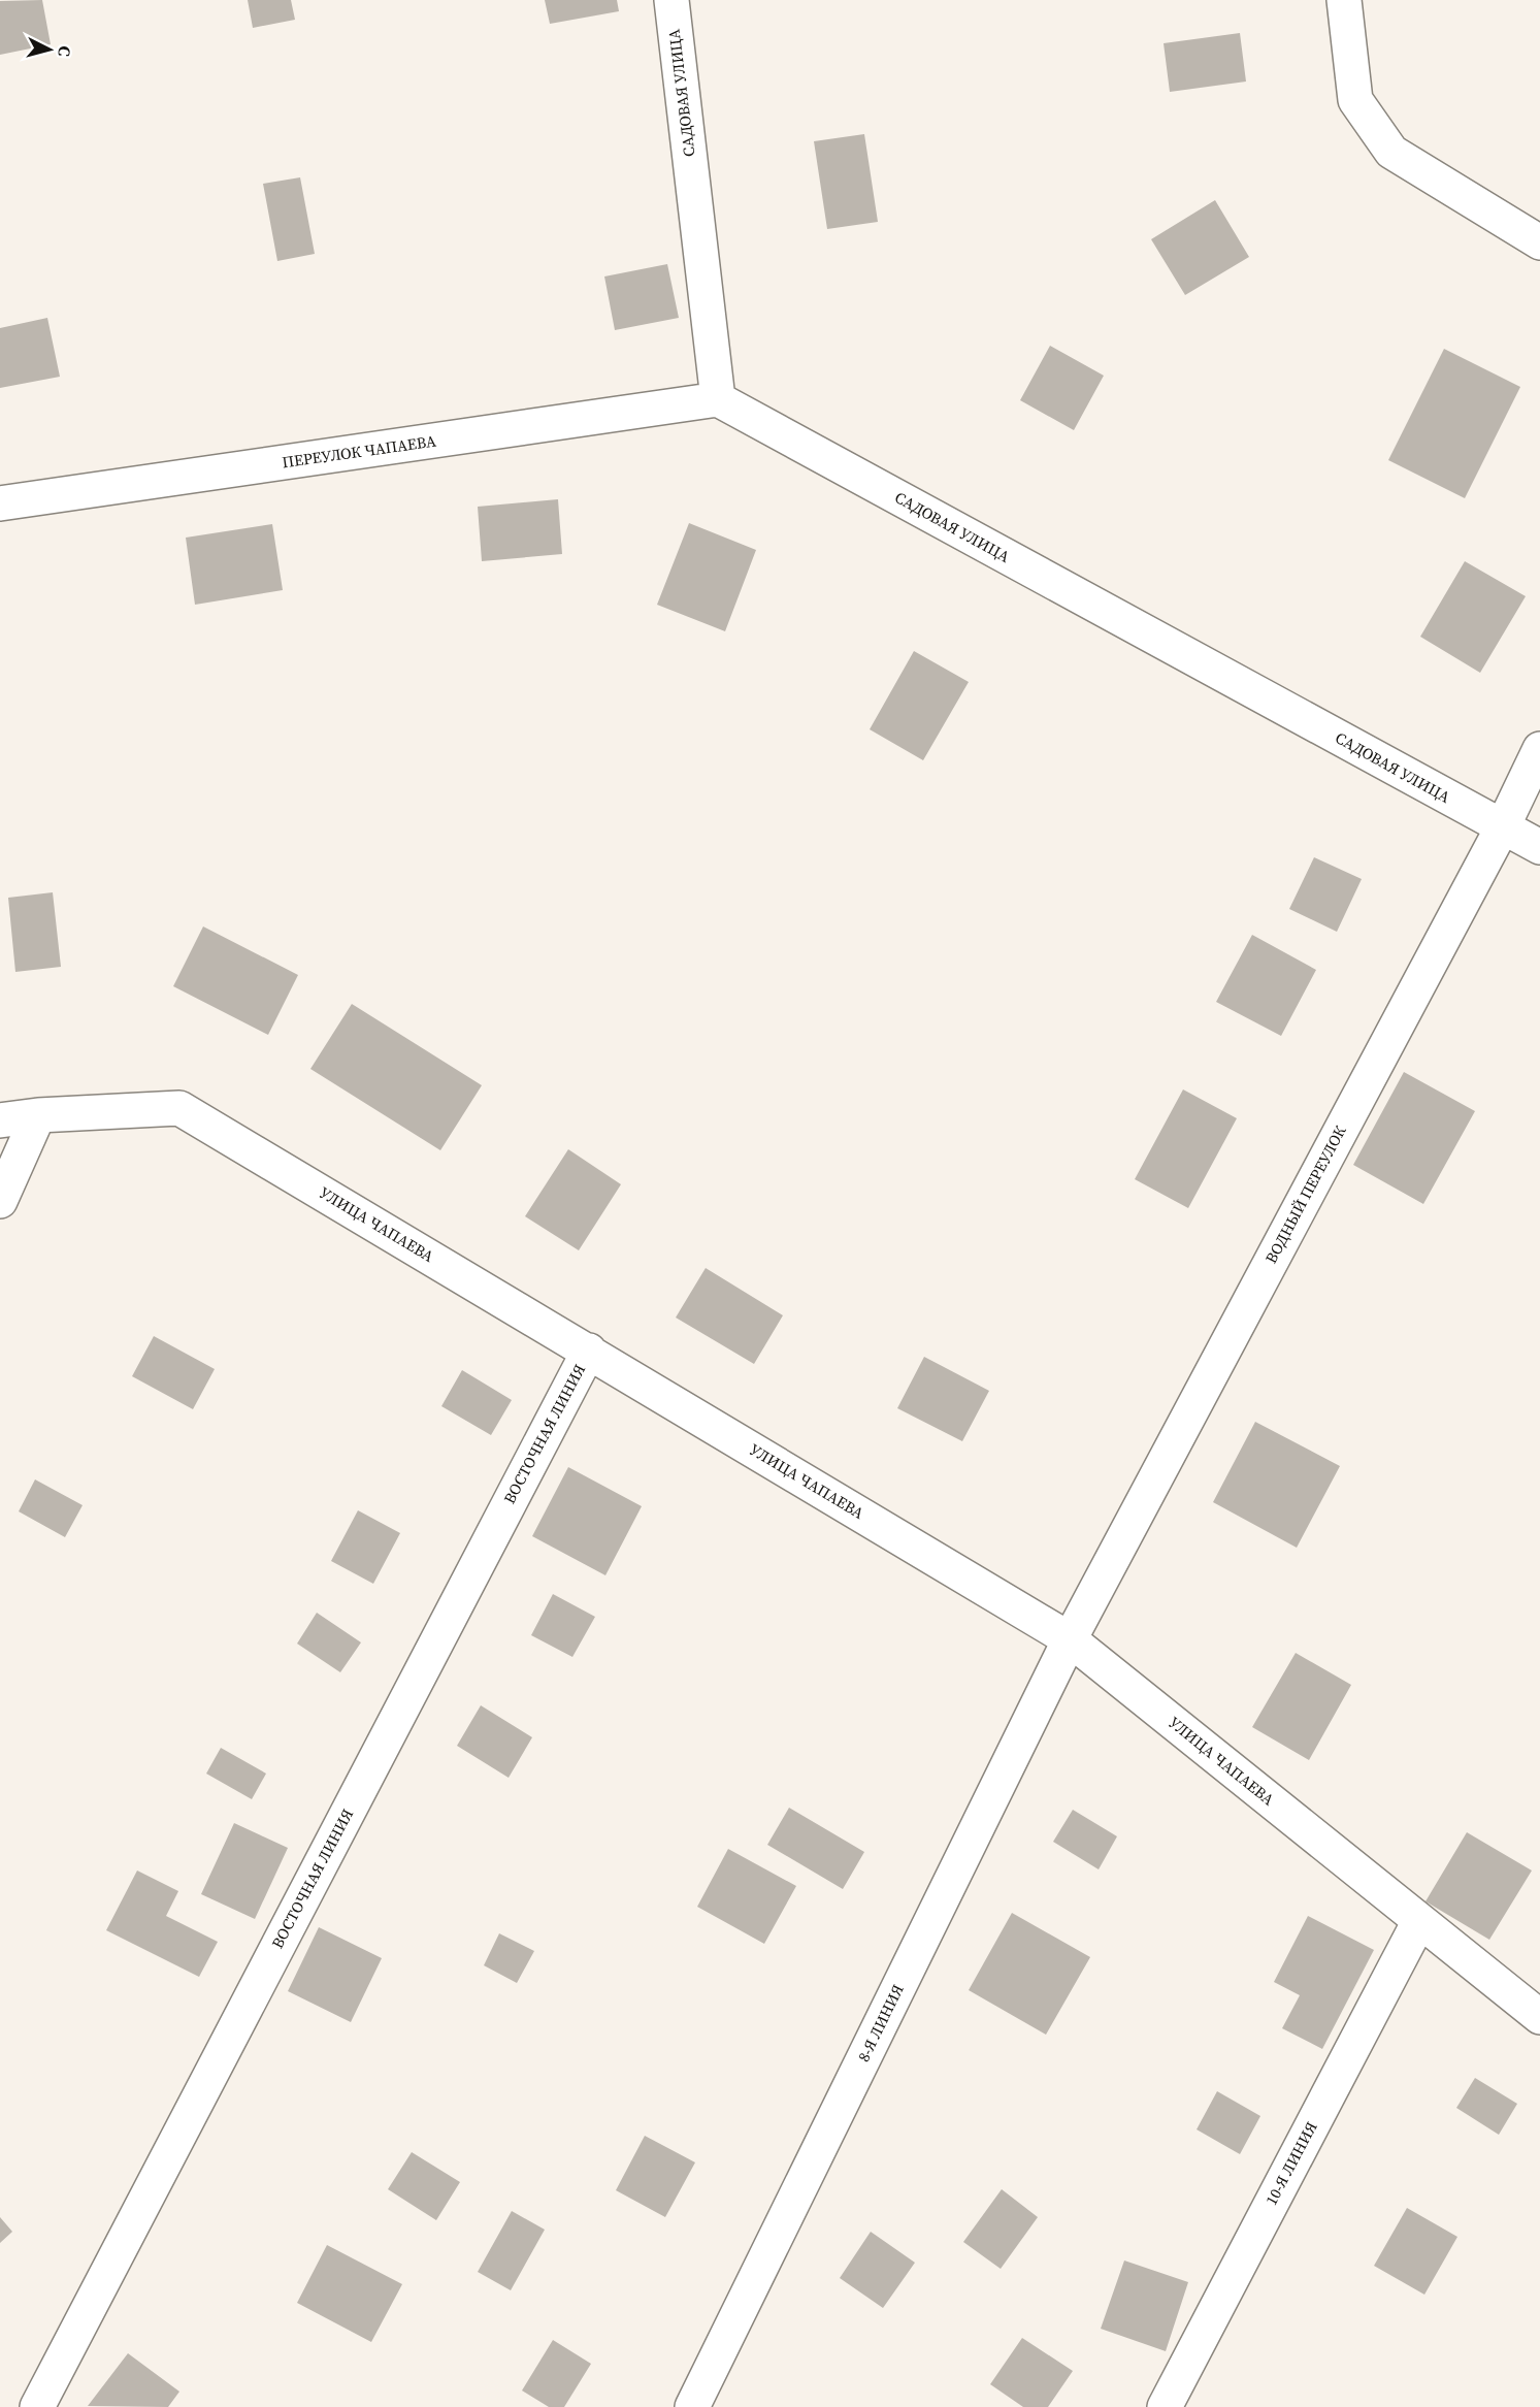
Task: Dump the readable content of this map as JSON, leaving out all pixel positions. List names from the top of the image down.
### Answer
{
  "streets": {
    "street": [
      "САДОВАЯ УЛИЦА",
      "ПЕРЕУЛОК ЧАПАЕВА",
      "ВОДНЫЙ ПЕРЕУЛОК",
      "УЛИЦА ЧАПАЕВА",
      "ВОСТОЧНАЯ ЛИНИЯ",
      "8-Я ЛИНИЯ",
      "10-Я ЛИНИЯ"
    ]
  },
  "crossings": [
    ["САДОВАЯ УЛИЦА", "ПЕРЕУЛОК ЧАПАЕВА"],
    ["САДОВАЯ УЛИЦА", "ВОДНЫЙ ПЕРЕУЛОК"],
    ["ВОДНЫЙ ПЕРЕУЛОК", "УЛИЦА ЧАПАЕВА"],
    ["ВОДНЫЙ ПЕРЕУЛОК", "8-Я ЛИНИЯ"],
    ["УЛИЦА ЧАПАЕВА", "ВОСТОЧНАЯ ЛИНИЯ"],
    ["УЛИЦА ЧАПАЕВА", "8-Я ЛИНИЯ"],
    ["УЛИЦА ЧАПАЕВА", "10-Я ЛИНИЯ"]
  ],
  "north": "right"
}
